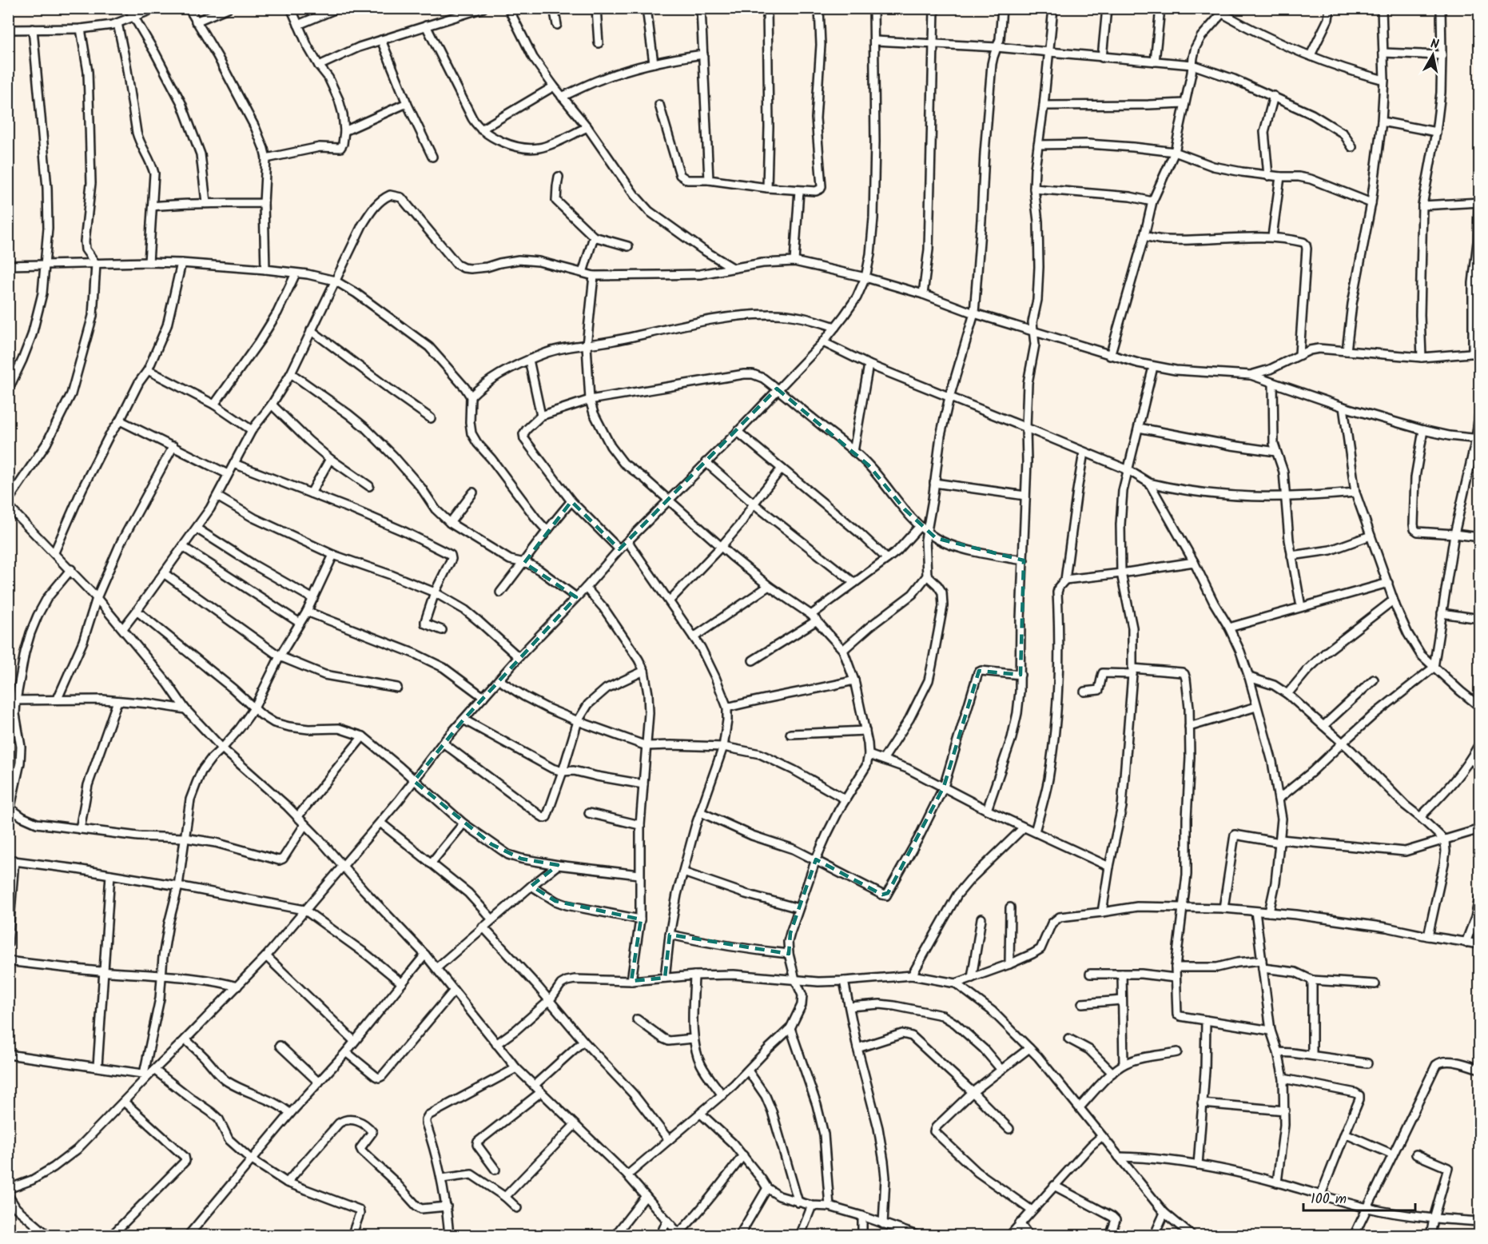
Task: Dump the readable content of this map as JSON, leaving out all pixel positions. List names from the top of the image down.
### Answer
{
  "scale_bar": "100 m",
  "north": "top"
}
